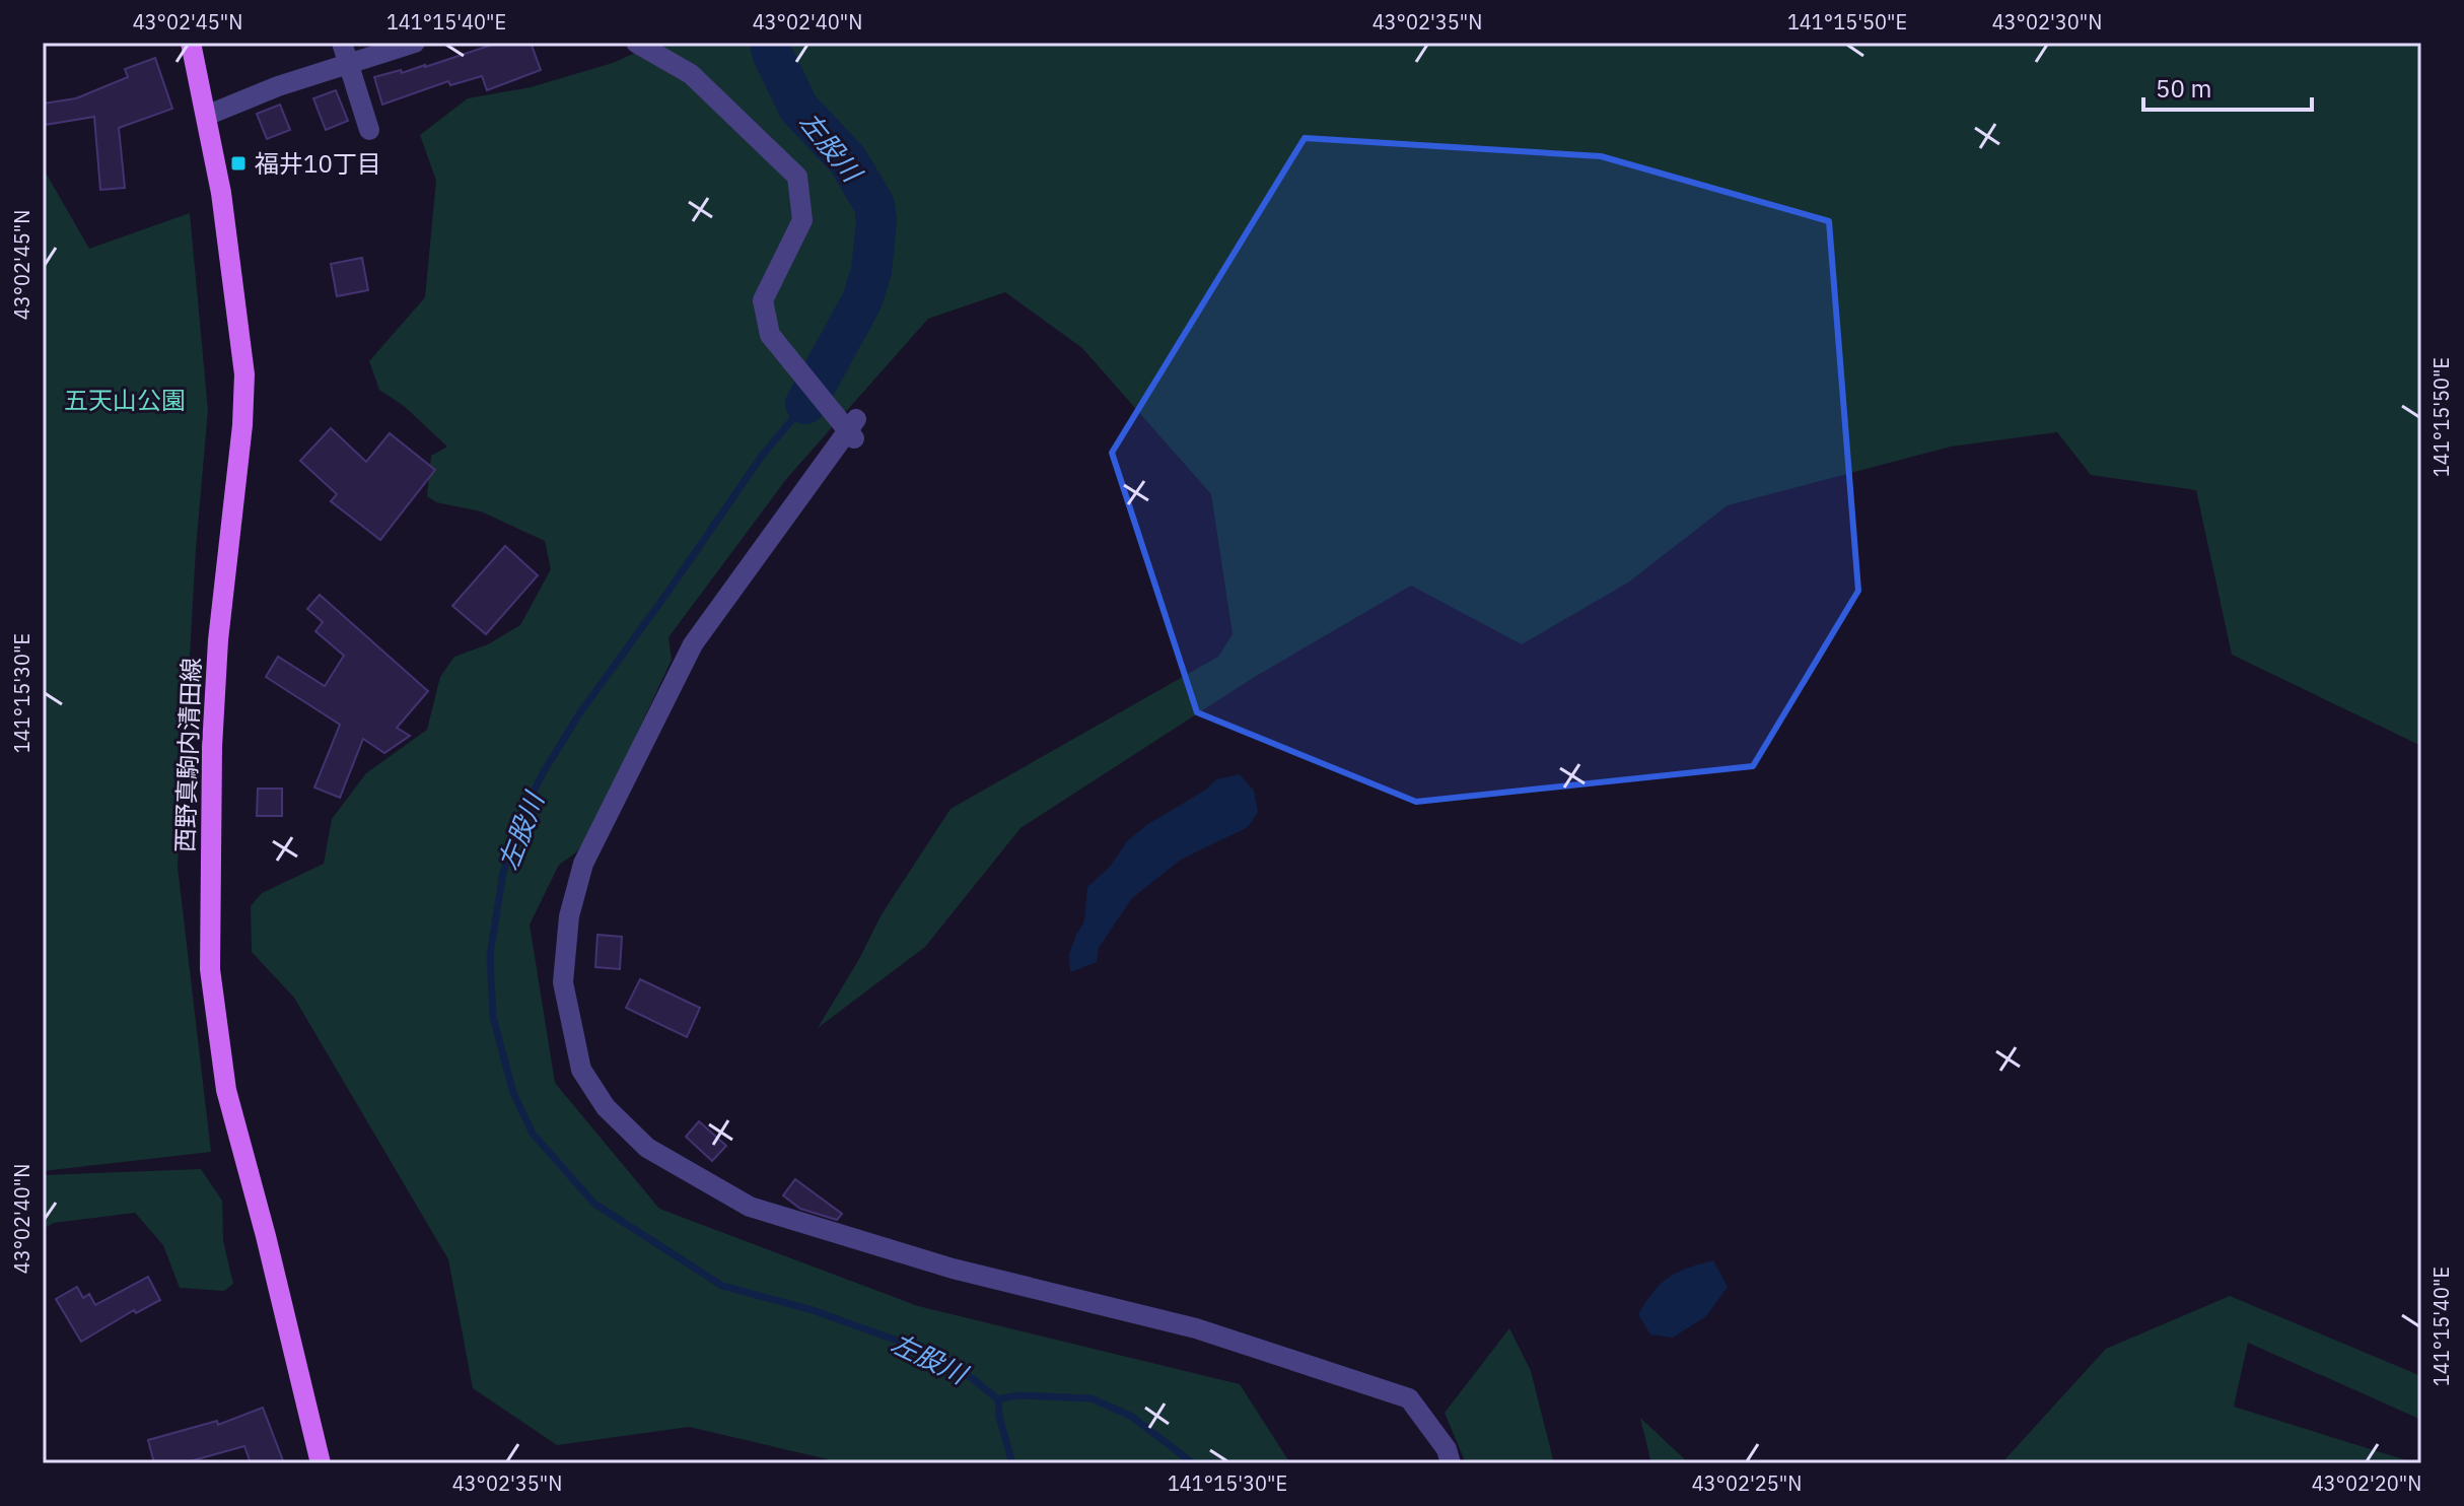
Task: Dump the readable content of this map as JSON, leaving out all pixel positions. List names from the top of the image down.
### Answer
{
  "streets": {
    "main road": ["西野真駒内清田線"]
  },
  "water": ["左股川"],
  "parks": ["五天山公園"],
  "places": {
    "transit": ["福井10丁目"]
  },
  "scale_bar": "50 m",
  "coordinates": [
    "43°02'45\"N",
    "141°15'40\"E",
    "43°02'40\"N",
    "43°02'35\"N",
    "141°15'50\"E",
    "43°02'30\"N",
    "141°15'30\"E",
    "43°02'25\"N",
    "43°02'20\"N"
  ]
}
